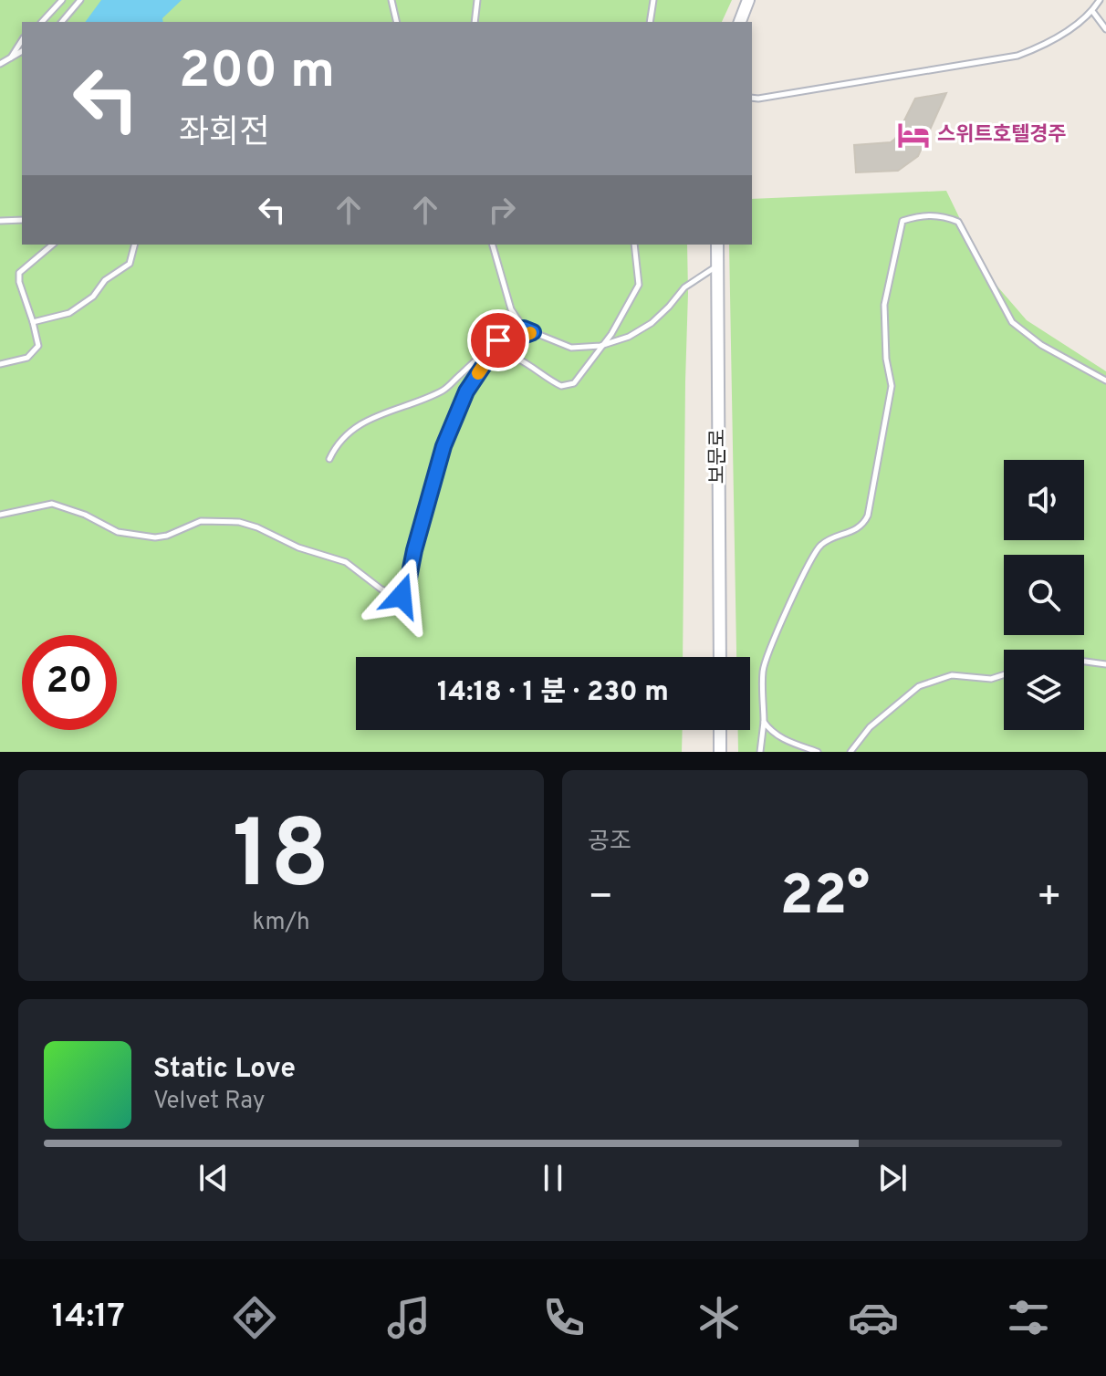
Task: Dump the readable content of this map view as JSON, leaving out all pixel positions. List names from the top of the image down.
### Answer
{
  "streets": {
    "street": ["보문로"]
  },
  "places": {
    "hotel": ["스위트호텔경주"]
  },
  "page": {
    "turn": ["200 m", "좌회전"],
    "limit": "20",
    "trip": "14:18 · 1 분 · 230 m",
    "tile": [
      ["18", "km/h"],
      "공조"
    ],
    "heat": ["−", "22°", "+"],
    "song": ["Static Love", "Velvet Ray"],
    "tabs": "14:17"
  }
}
